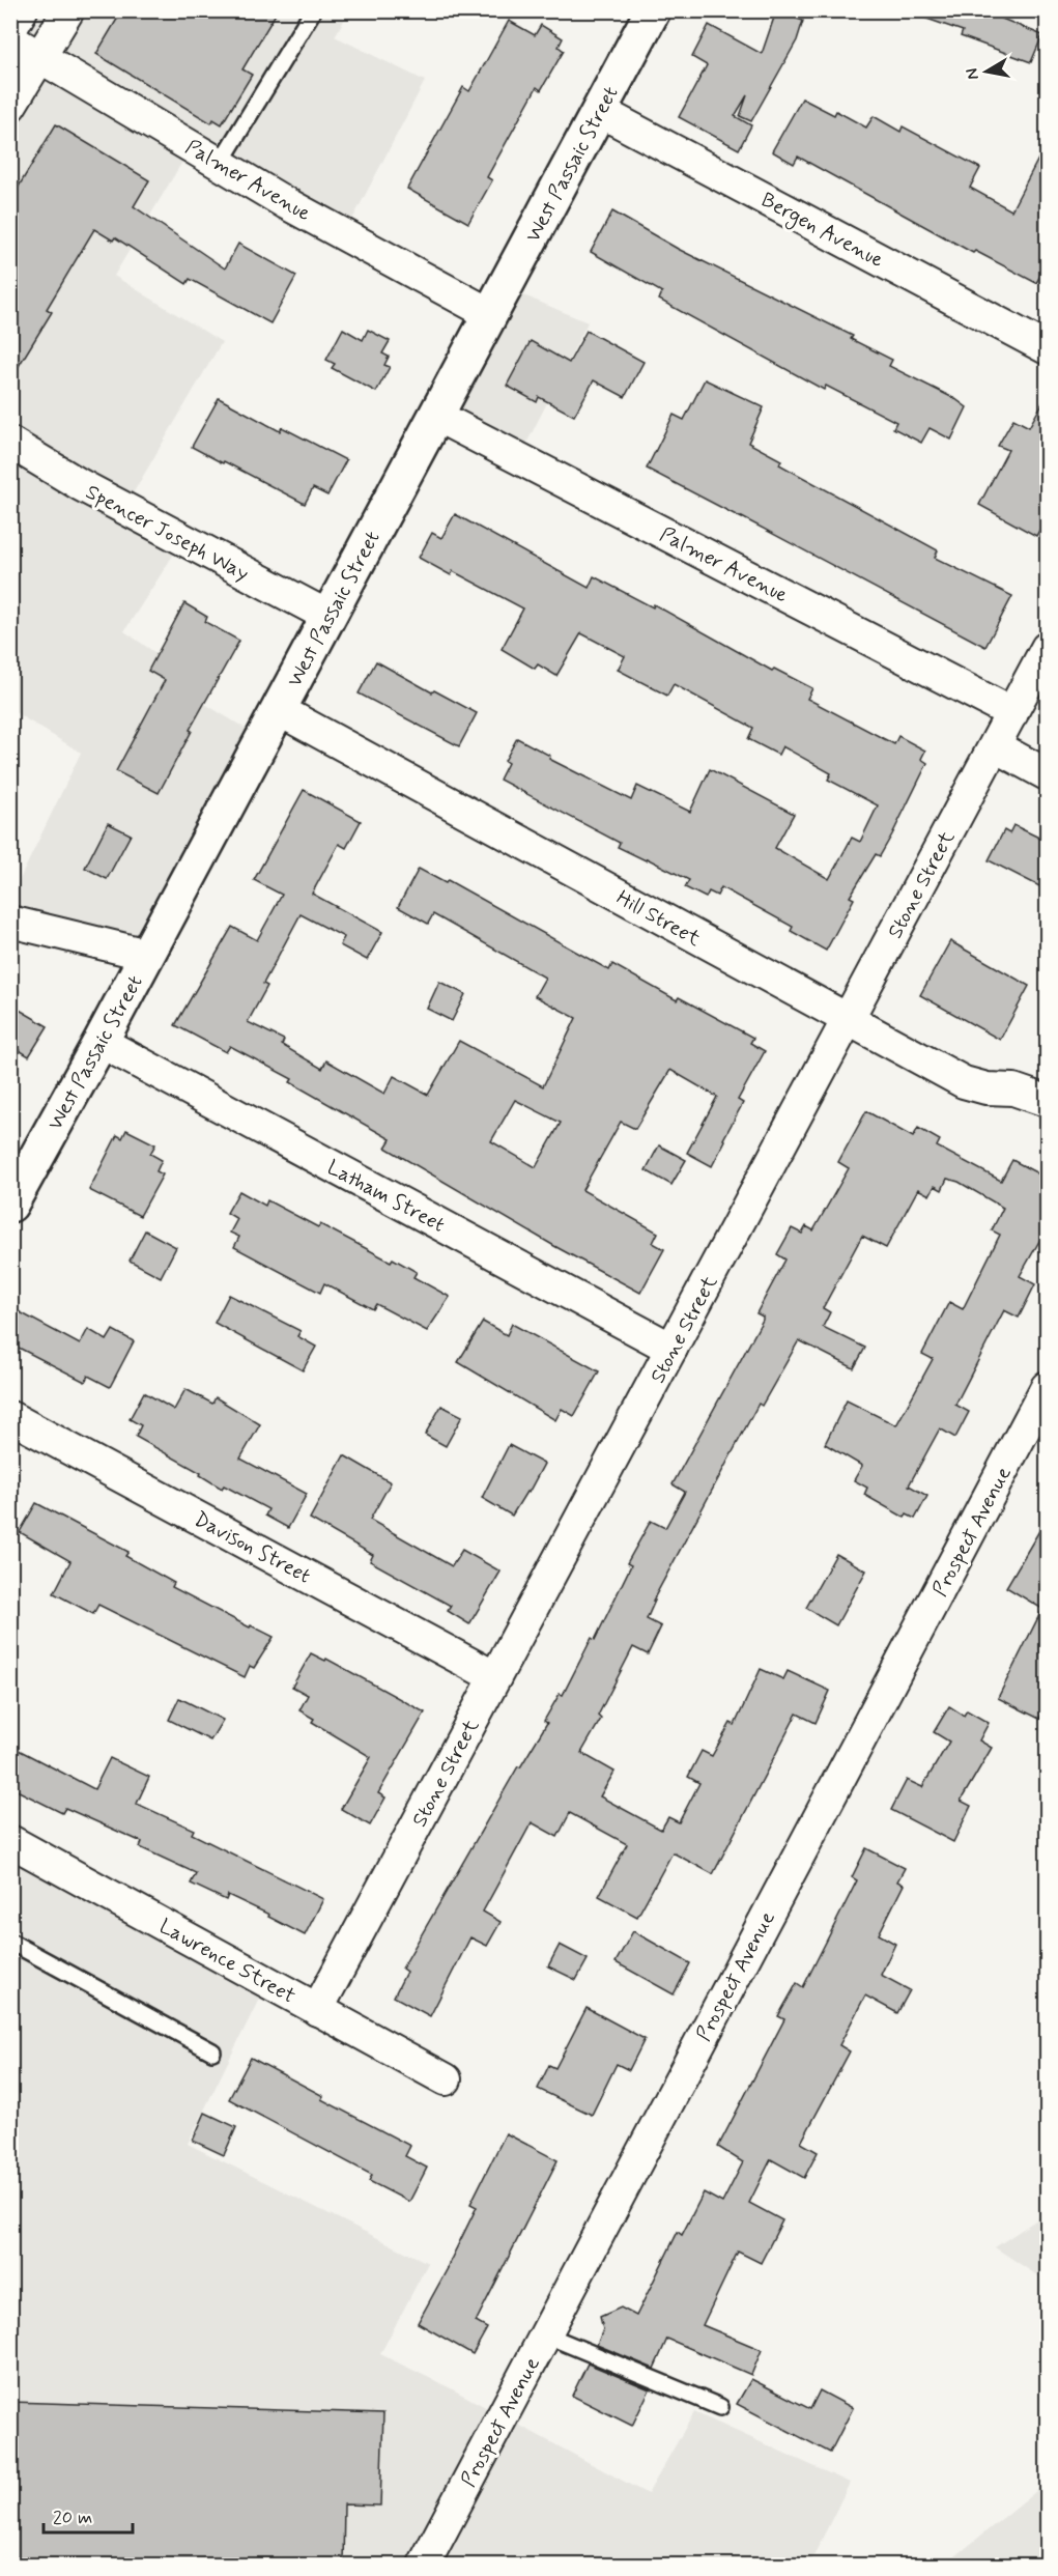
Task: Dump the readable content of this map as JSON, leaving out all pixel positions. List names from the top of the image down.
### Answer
{
  "streets": {
    "main road": ["West Passaic Street"],
    "street": [
      "Palmer Avenue",
      "Bergen Avenue",
      "Spencer Joseph Way",
      "Stone Street",
      "Hill Street",
      "Latham Street",
      "Prospect Avenue",
      "Davison Street",
      "Lawrence Street"
    ]
  },
  "crossings": [
    ["West Passaic Street", "Palmer Avenue"],
    ["West Passaic Street", "Bergen Avenue"],
    ["West Passaic Street", "Spencer Joseph Way"],
    ["West Passaic Street", "Hill Street"],
    ["West Passaic Street", "Latham Street"],
    ["Palmer Avenue", "Stone Street"],
    ["Stone Street", "Hill Street"],
    ["Stone Street", "Latham Street"],
    ["Stone Street", "Davison Street"],
    ["Stone Street", "Lawrence Street"]
  ],
  "scale_bar": "20 m",
  "north": "left"
}
